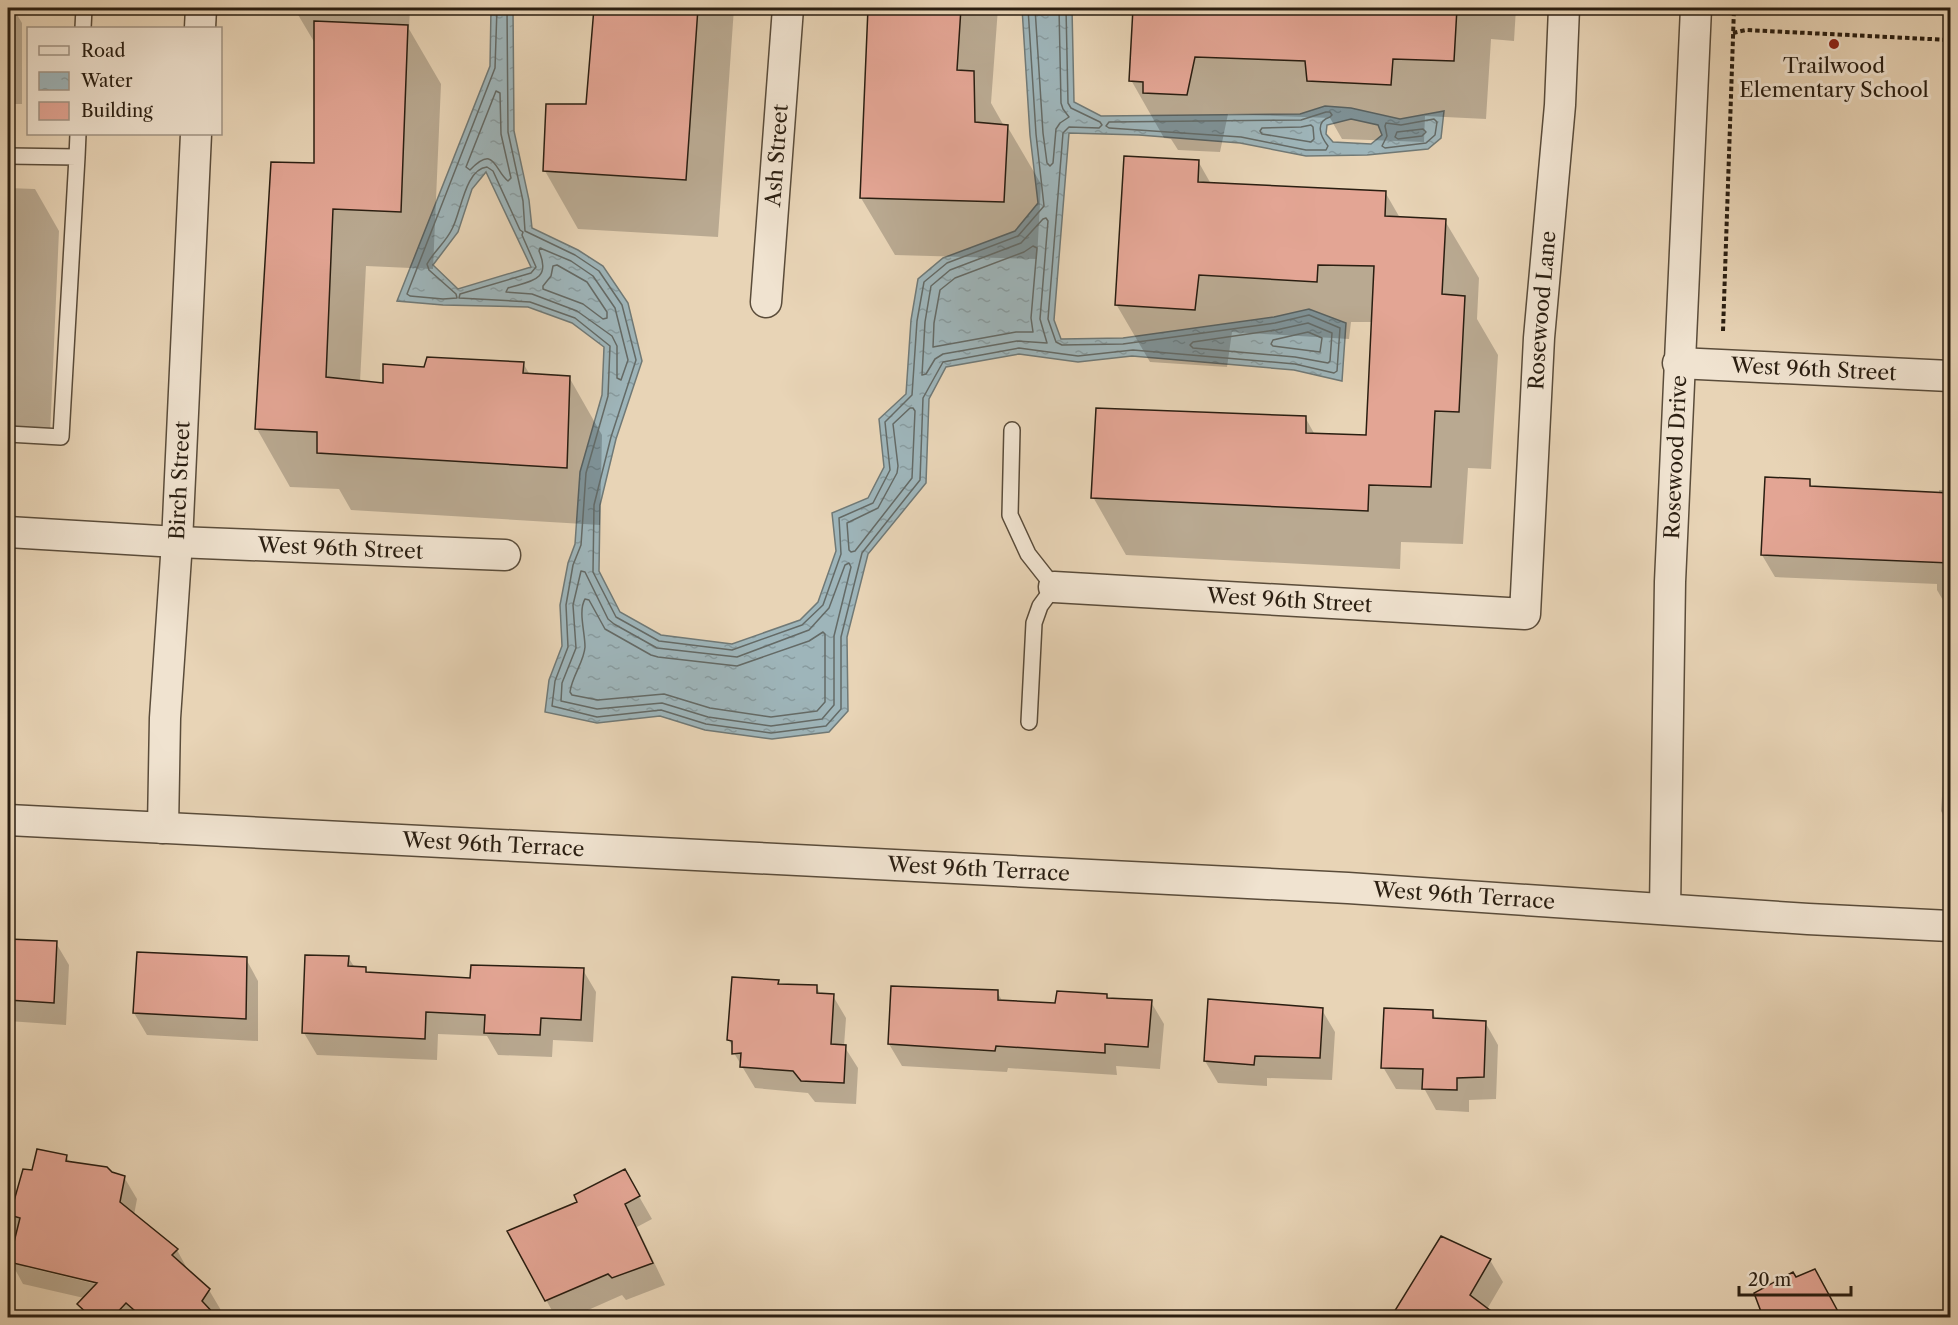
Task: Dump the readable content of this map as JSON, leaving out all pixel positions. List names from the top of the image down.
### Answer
{
  "streets": {
    "street": [
      "Ash Street",
      "Rosewood Lane",
      "West 96th Street",
      "Rosewood Drive",
      "Birch Street",
      "West 96th Terrace"
    ]
  },
  "crossings": [
    ["Rosewood Lane", "West 96th Street"],
    ["West 96th Street", "Rosewood Drive"],
    ["West 96th Street", "Birch Street"],
    ["Rosewood Drive", "West 96th Terrace"],
    ["Birch Street", "West 96th Terrace"]
  ],
  "places": ["Trailwood Elementary School"],
  "legend": ["Road", "Water", "Building"],
  "scale_bar": "20 m"
}
